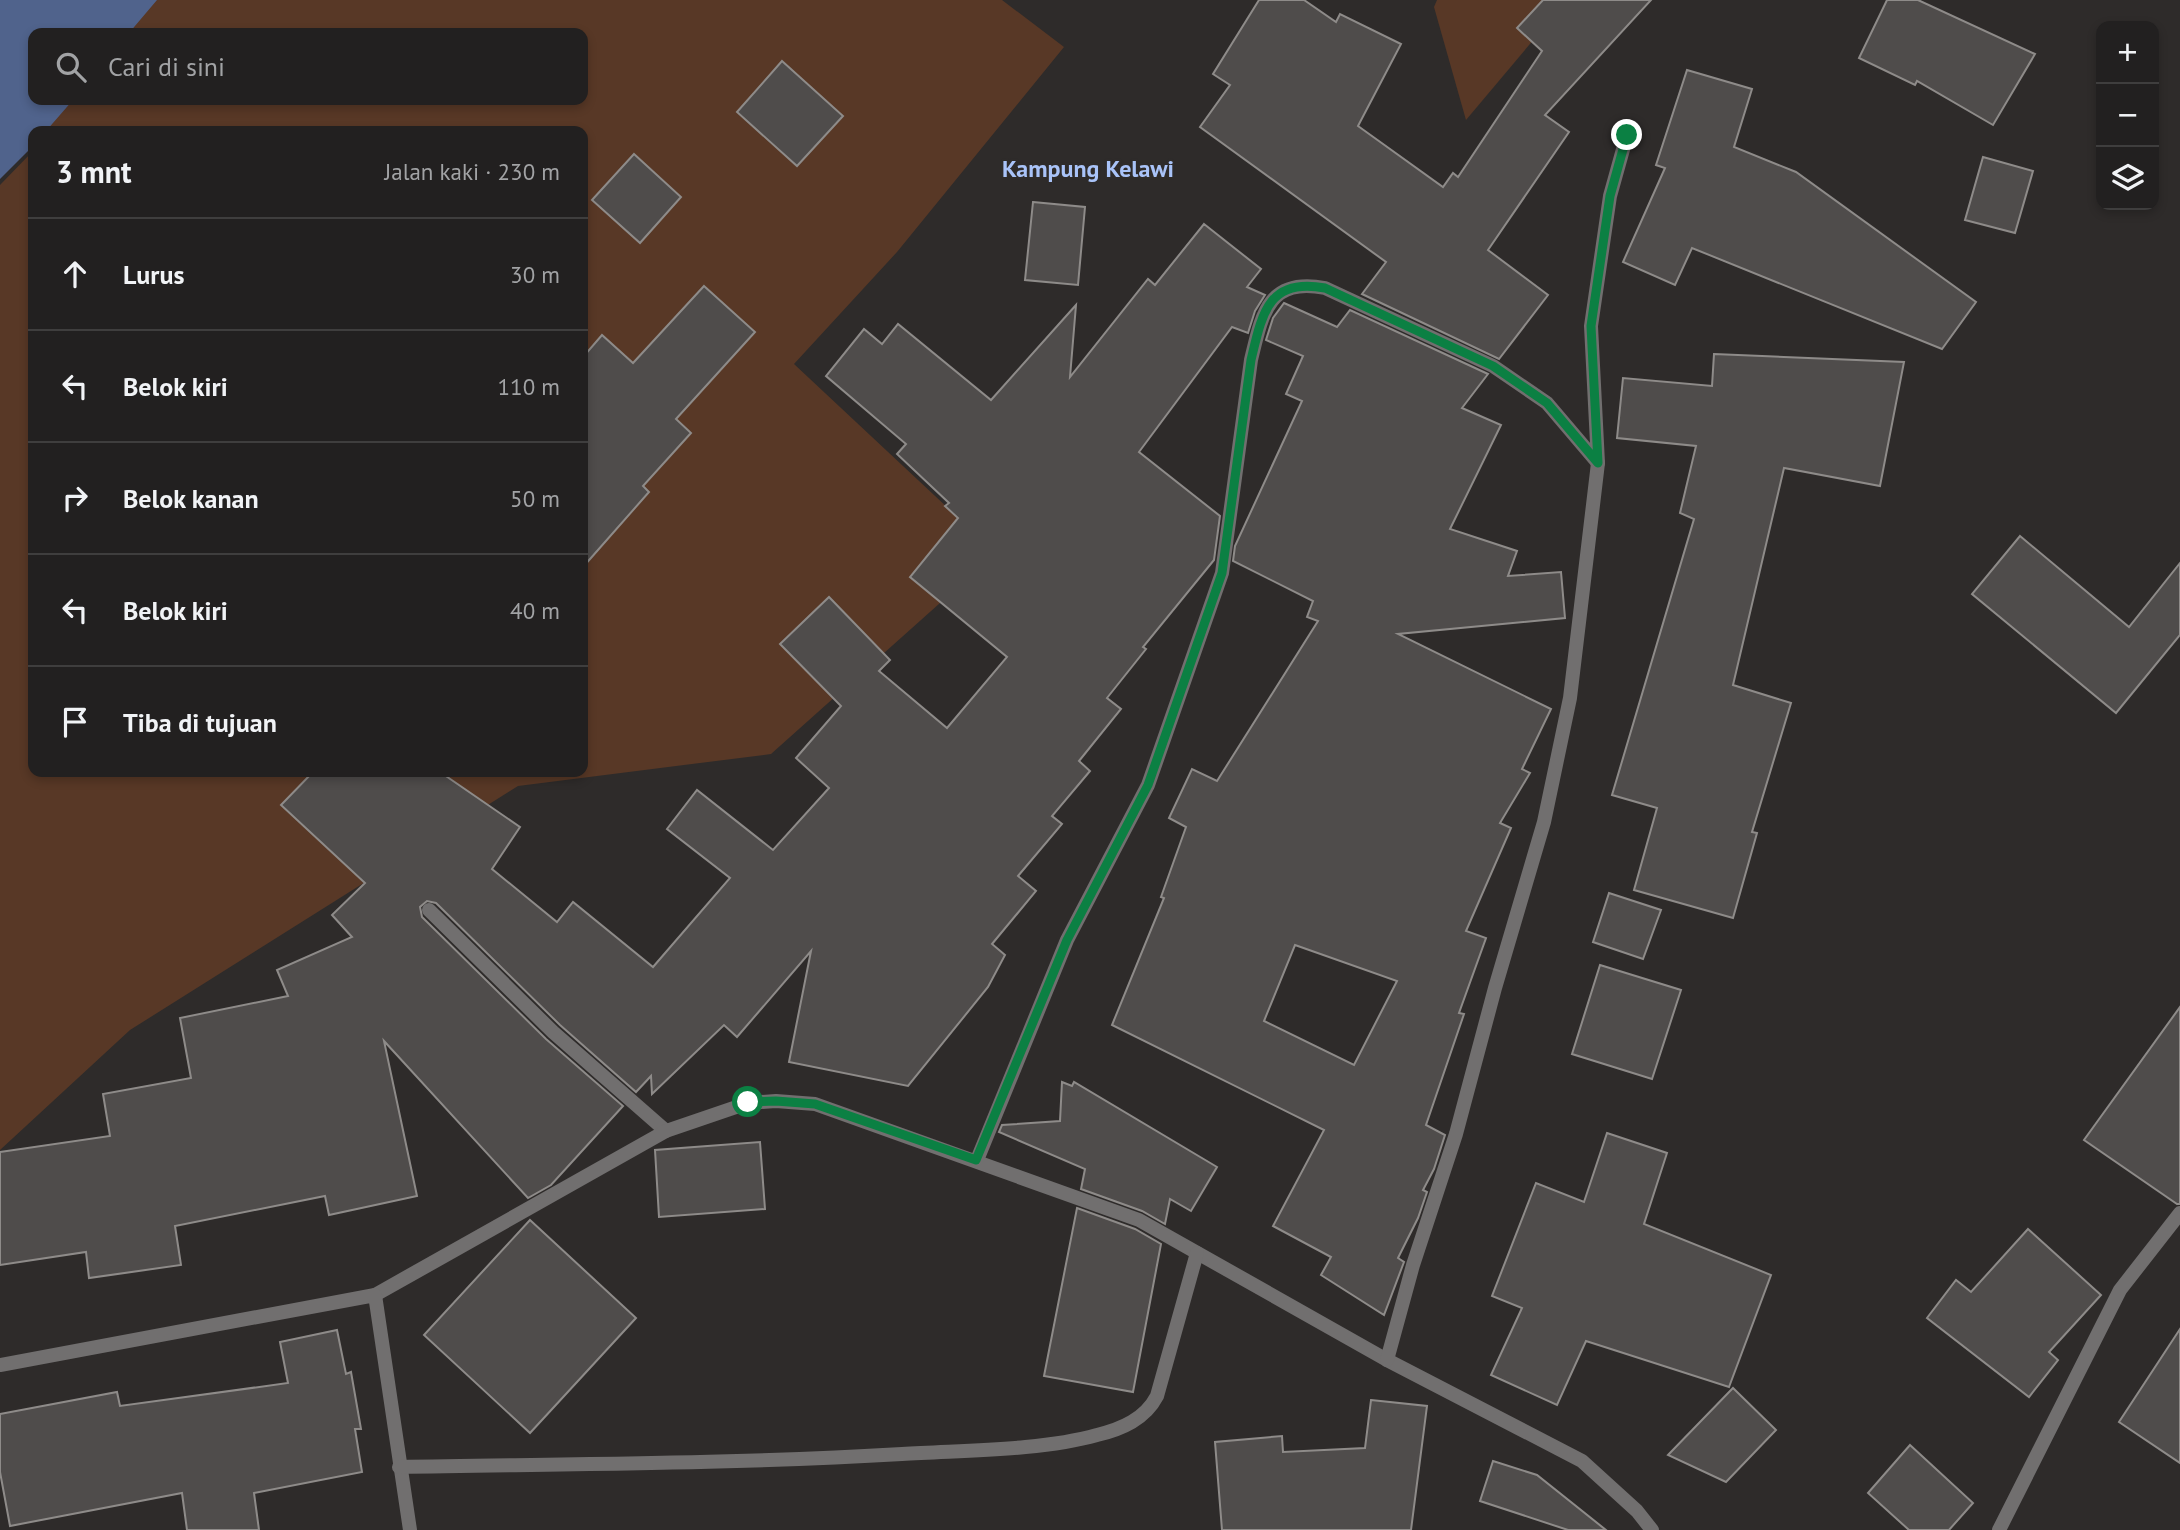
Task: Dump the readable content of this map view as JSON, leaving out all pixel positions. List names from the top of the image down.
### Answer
{
  "districts": ["Kampung Kelawi"],
  "page": {
    "map_buttons": ["+", "−"],
    "search": "Cari di sini",
    "heading": ["3 mnt", "Jalan kaki · 230 m"],
    "list": [
      ["Lurus", "30 m"],
      ["Belok kiri", "110 m"],
      ["Belok kanan", "50 m"],
      ["Belok kiri", "40 m"],
      "Tiba di tujuan"
    ]
  }
}
